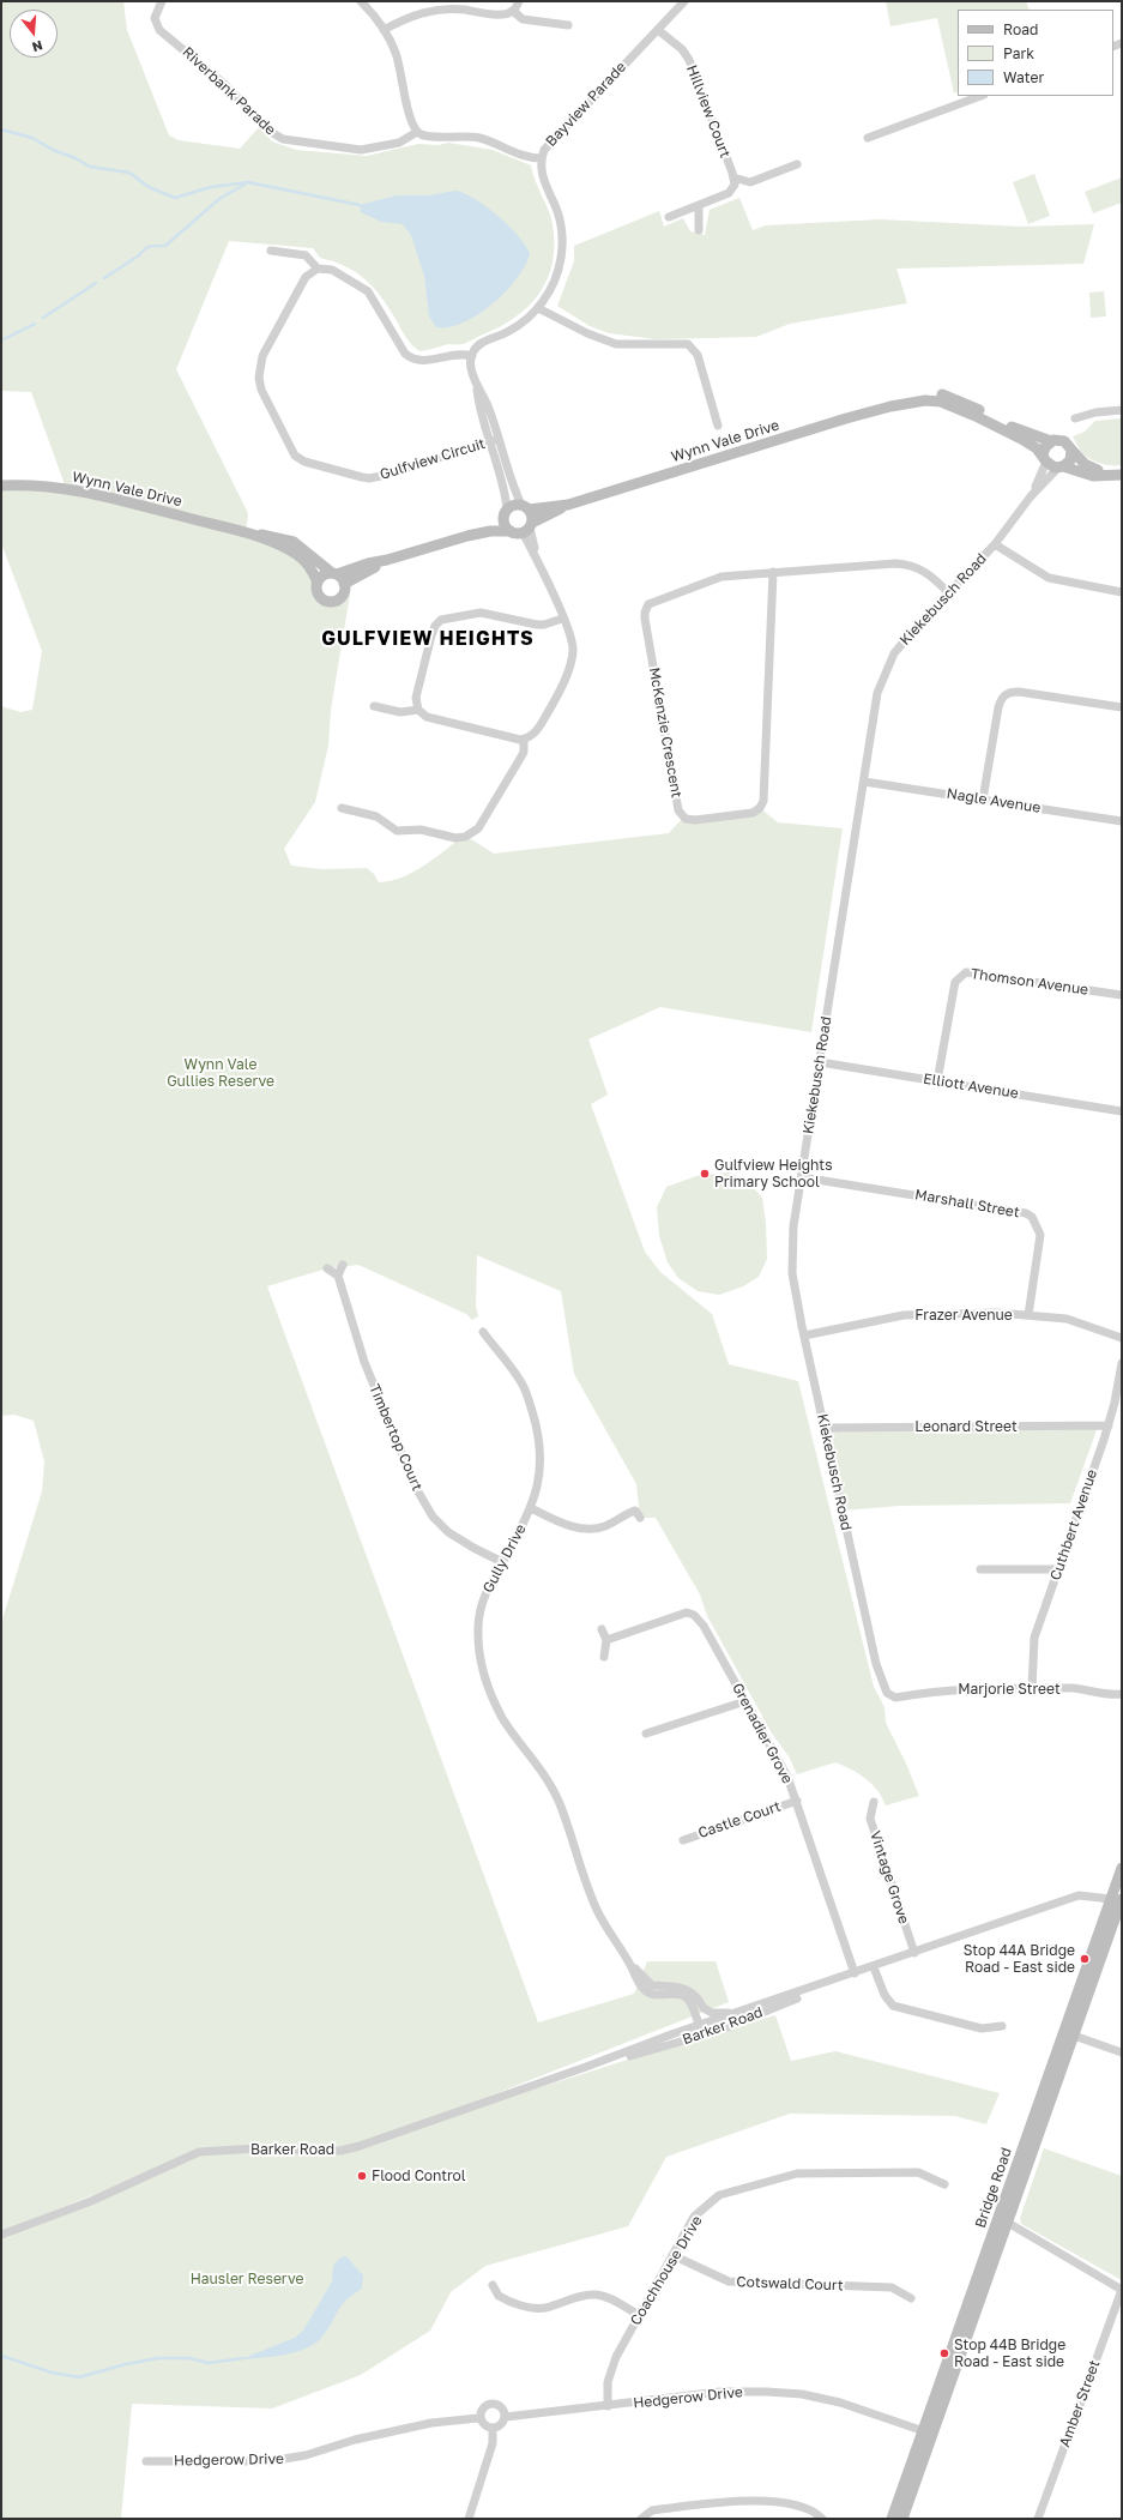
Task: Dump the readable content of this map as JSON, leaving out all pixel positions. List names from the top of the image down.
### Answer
{
  "streets": {
    "main road": ["Wynn Vale Drive", "Bridge Road"],
    "street": [
      "Riverbank Parade",
      "Bayview Parade",
      "Hillview Court",
      "Gulfview Circuit",
      "Kiekebusch Road",
      "McKenzie Crescent",
      "Nagle Avenue",
      "Thomson Avenue",
      "Elliott Avenue",
      "Marshall Street",
      "Frazer Avenue",
      "Leonard Street",
      "Timbertop Court",
      "Cuthbert Avenue",
      "Gully Drive",
      "Marjorie Street",
      "Grenadier Grove",
      "Castle Court",
      "Vintage Grove",
      "Barker Road",
      "Coachhouse Drive",
      "Cotswald Court",
      "Hedgerow Drive",
      "Amber Street"
    ]
  },
  "crossings": [
    ["Bayview Parade", "Hillview Court"],
    ["Wynn Vale Drive", "Kiekebusch Road"],
    ["Kiekebusch Road", "McKenzie Crescent"],
    ["Kiekebusch Road", "Nagle Avenue"],
    ["Kiekebusch Road", "Elliott Avenue"],
    ["Kiekebusch Road", "Marshall Street"],
    ["Kiekebusch Road", "Frazer Avenue"],
    ["Kiekebusch Road", "Leonard Street"],
    ["Kiekebusch Road", "Marjorie Street"],
    ["Thomson Avenue", "Elliott Avenue"],
    ["Marshall Street", "Frazer Avenue"],
    ["Leonard Street", "Cuthbert Avenue"],
    ["Timbertop Court", "Gully Drive"],
    ["Cuthbert Avenue", "Marjorie Street"],
    ["Gully Drive", "Barker Road"],
    ["Grenadier Grove", "Castle Court"],
    ["Grenadier Grove", "Barker Road"],
    ["Vintage Grove", "Barker Road"],
    ["Barker Road", "Bridge Road"],
    ["Bridge Road", "Hedgerow Drive"],
    ["Coachhouse Drive", "Cotswald Court"],
    ["Coachhouse Drive", "Hedgerow Drive"]
  ],
  "districts": ["GULFVIEW HEIGHTS"],
  "parks": ["Wynn Vale Gullies Reserve", "Hausler Reserve"],
  "places": [
    "Gulfview Heights Primary School",
    "Stop 44A Bridge Road - East side",
    "Flood Control",
    "Stop 44B Bridge Road - East side"
  ],
  "legend": ["Road", "Park", "Water"],
  "north": "bottom"
}
